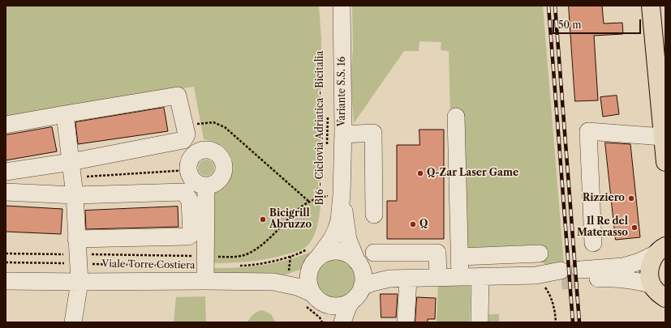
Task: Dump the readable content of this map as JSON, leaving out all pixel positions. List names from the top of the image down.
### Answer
{
  "streets": {
    "street": ["Variante S.S. 16", "Viale Torre Costiera"],
    "path": ["BI6 - Ciclovia Adriatica - Bicitalia"]
  },
  "crossings": [
    ["Variante S.S. 16", "Viale Torre Costiera"]
  ],
  "places": [
    "Q-Zar Laser Game",
    "Rizziero",
    "Bicigrill Abruzzo",
    "Q",
    "Il Re del Materasso"
  ],
  "scale_bar": "50 m"
}
